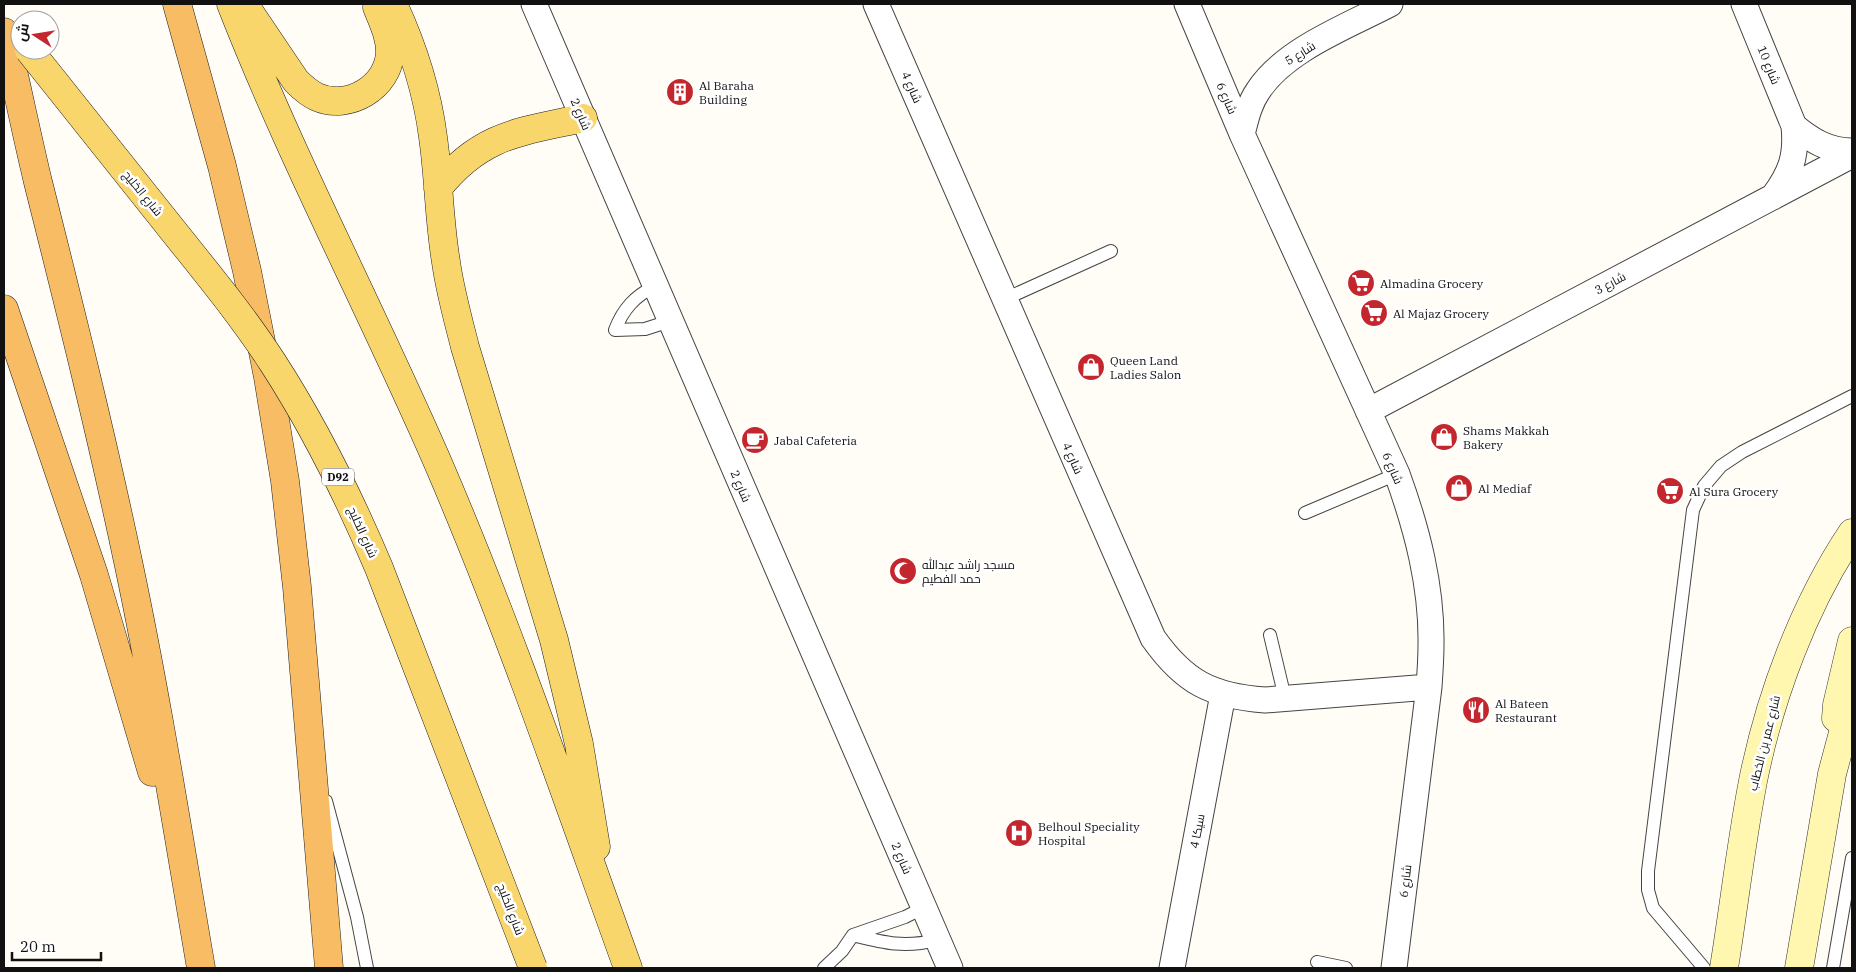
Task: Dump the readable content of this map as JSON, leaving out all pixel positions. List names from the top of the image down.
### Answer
{
  "streets": {
    "main road": ["شارع الخليج", "D92", "شارع عمر بن الخطاب"],
    "street": [
      "شارع 5",
      "شارع 10",
      "شارع 4",
      "شارع 6",
      "شارع 2",
      "شارع 3",
      "4 سيكا"
    ]
  },
  "crossings": [
    ["شارع 5", "شارع 6"],
    ["شارع 10", "شارع 3"],
    ["شارع 4", "شارع 6"],
    ["شارع 4", "4 سيكا"],
    ["شارع 6", "شارع 3"]
  ],
  "places": {
    "building": ["Al Baraha Building"],
    "supermarket": ["Almadina Grocery", "Al Majaz Grocery", "Al Sura Grocery"],
    "shop": ["Queen Land Ladies Salon", "Shams Makkah Bakery", "Al Mediaf"],
    "cafe": ["Jabal Cafeteria"],
    "mosque": ["مسجد راشد عبدالله حمد الفطيم"],
    "restaurant": ["Al Bateen Restaurant"],
    "hospital": ["Belhoul Speciality Hospital"]
  },
  "scale_bar": "20 m",
  "north": "left"
}
